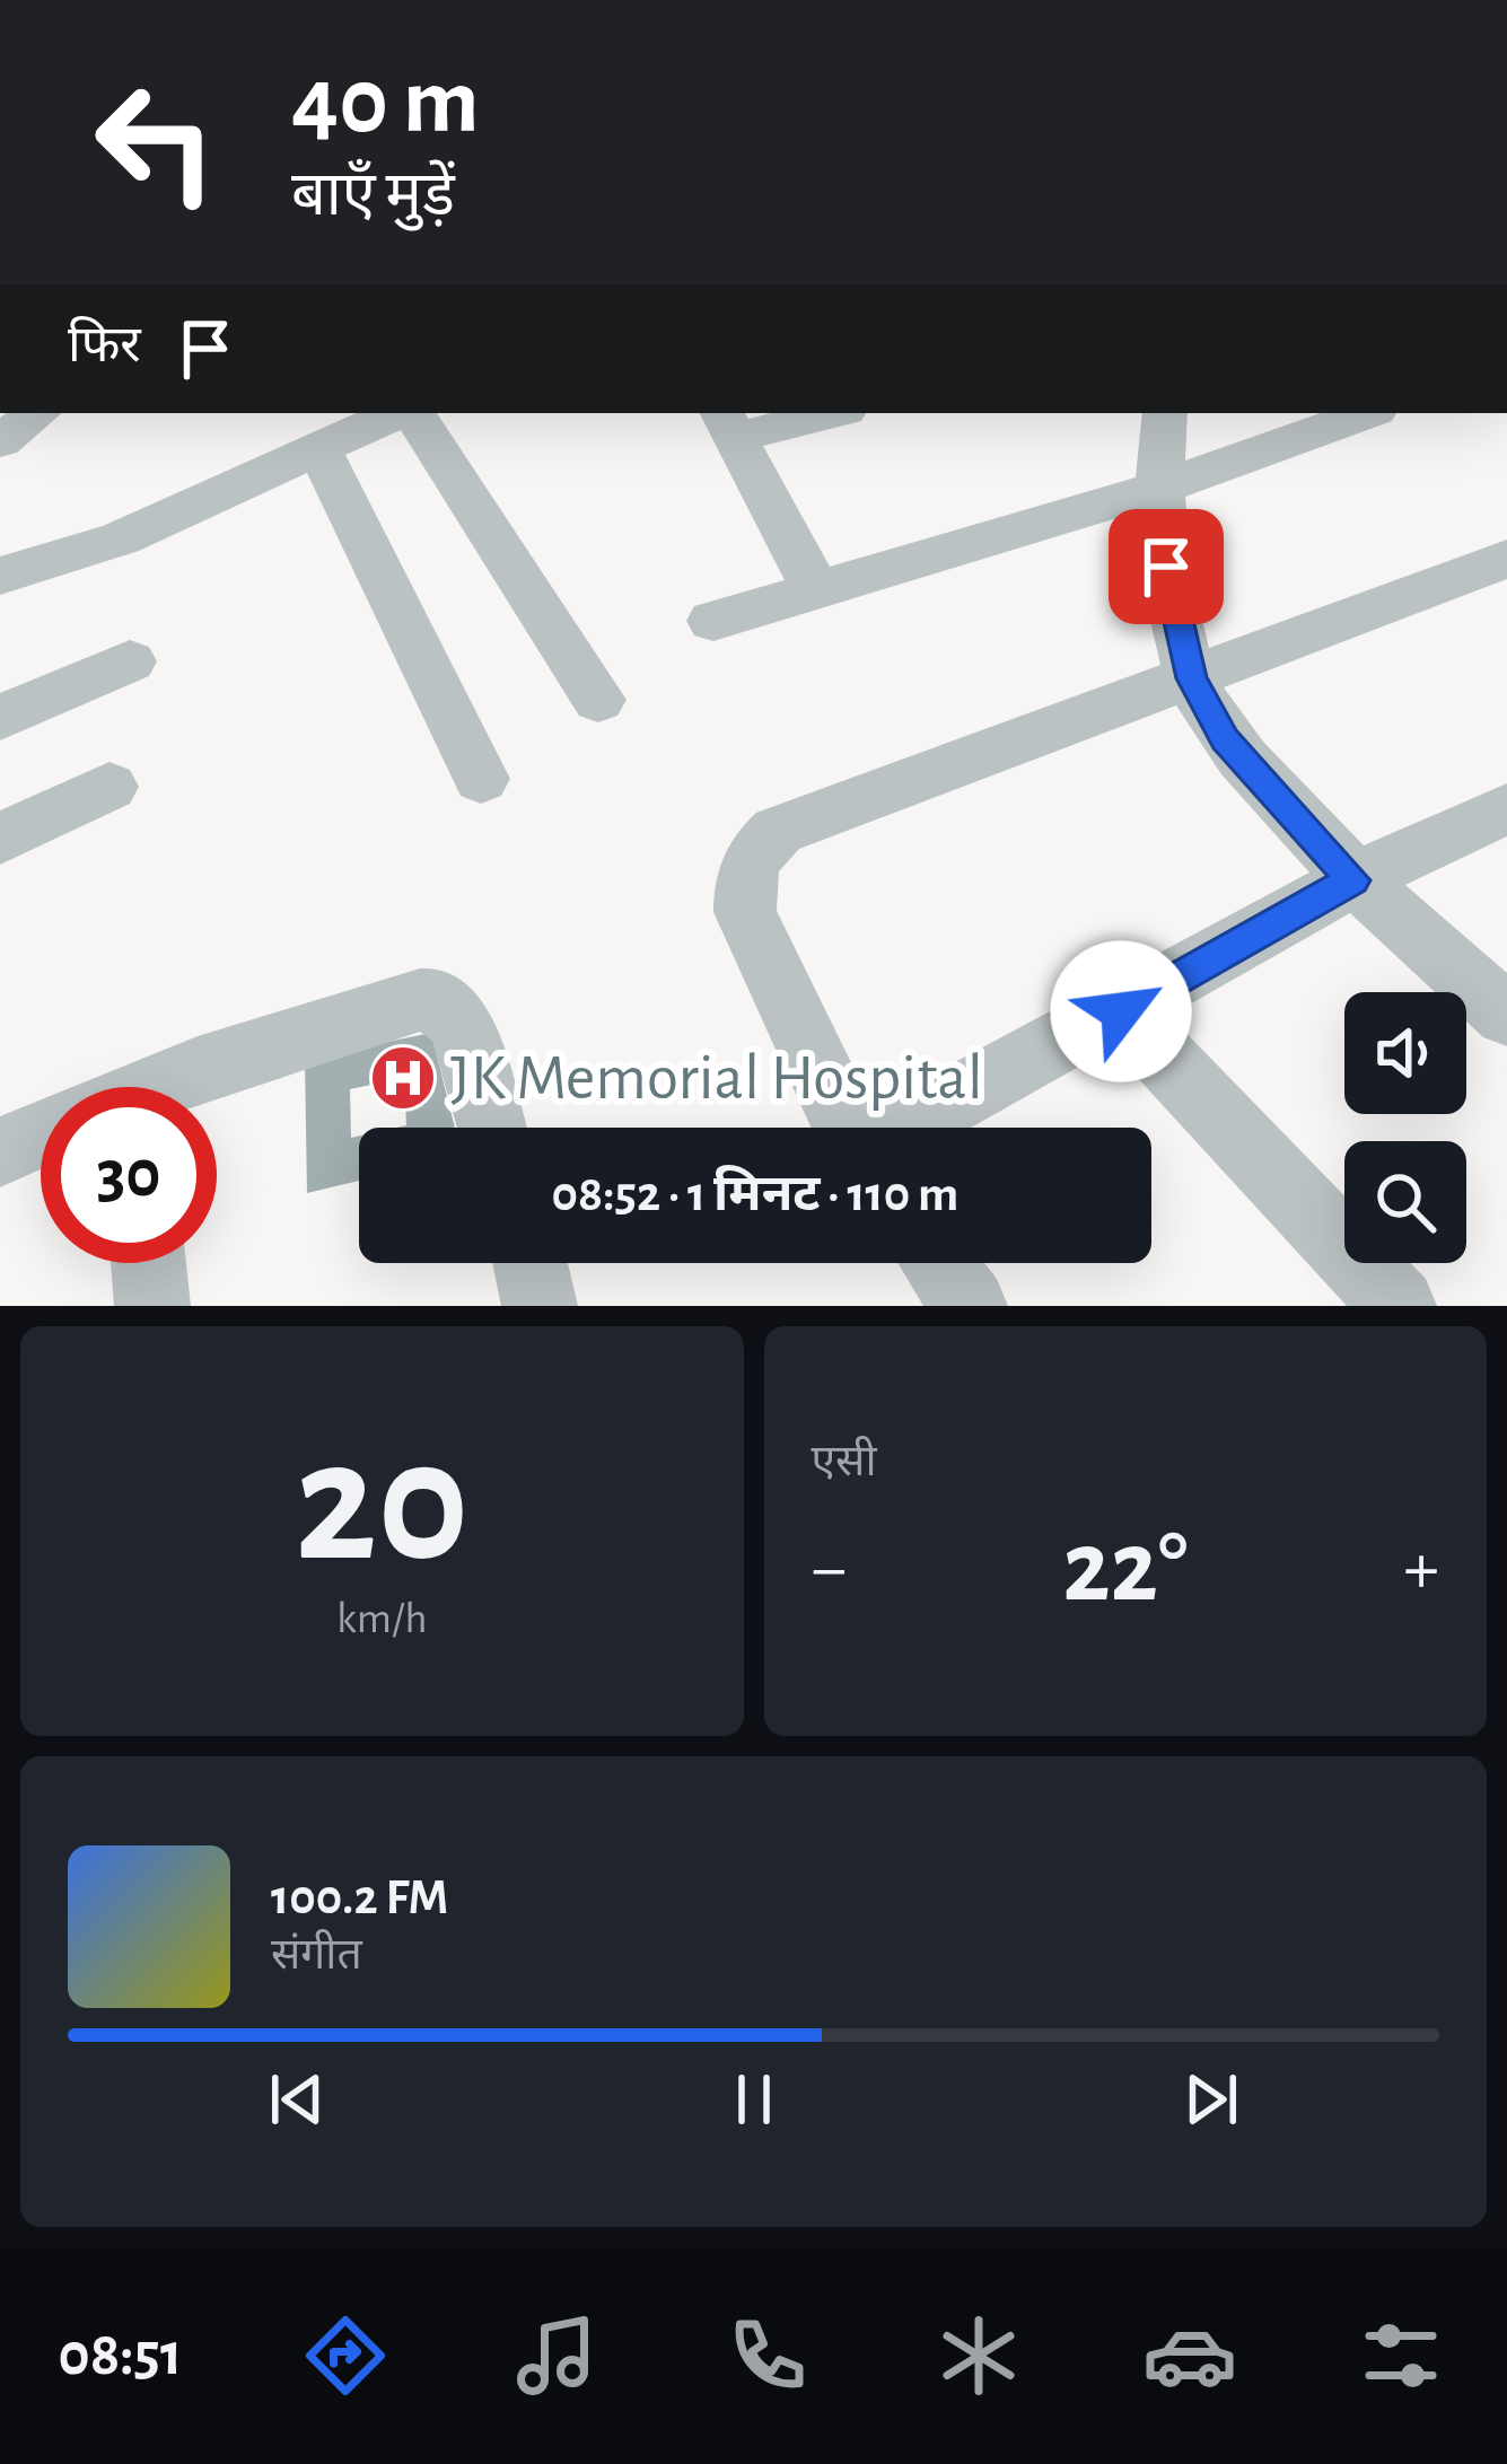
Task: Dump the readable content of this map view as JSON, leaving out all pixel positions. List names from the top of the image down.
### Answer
{
  "places": {
    "hospital": ["JK Memorial Hospital"]
  },
  "page": {
    "turn": ["40 m", "बाएँ मुड़ें"],
    "then": "फिर",
    "limit": "30",
    "trip": "08:52 · 1 मिनट · 110 m",
    "tile": [
      ["20", "km/h"],
      "एसी"
    ],
    "heat": ["−", "22°", "+"],
    "song": ["100.2 FM", "संगीत"],
    "tabs": "08:51"
  }
}
